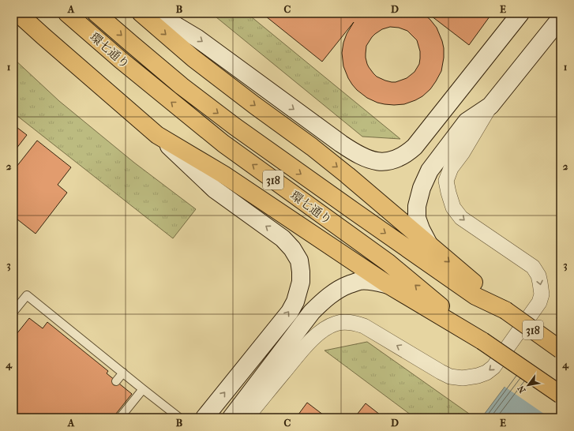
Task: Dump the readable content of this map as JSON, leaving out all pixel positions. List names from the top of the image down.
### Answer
{
  "streets": {
    "main road": ["環七通り", "318"]
  },
  "crossings": [
    ["環七通り", "318"]
  ],
  "north": "bottom left",
  "grid": {
    "columns": [
      "A",
      "B",
      "C",
      "D",
      "E"
    ],
    "rows": [
      "1",
      "2",
      "3",
      "4"
    ]
  }
}
